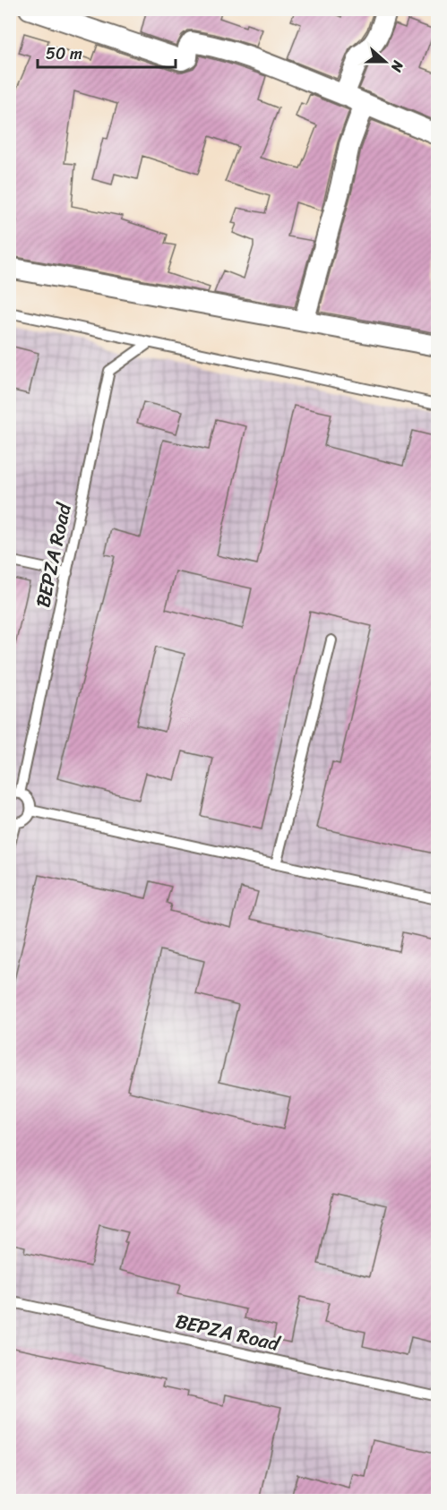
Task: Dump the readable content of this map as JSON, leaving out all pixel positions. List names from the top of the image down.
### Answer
{
  "streets": {
    "lane": ["BEPZA Road"]
  },
  "scale_bar": "50 m",
  "north": "right"
}
